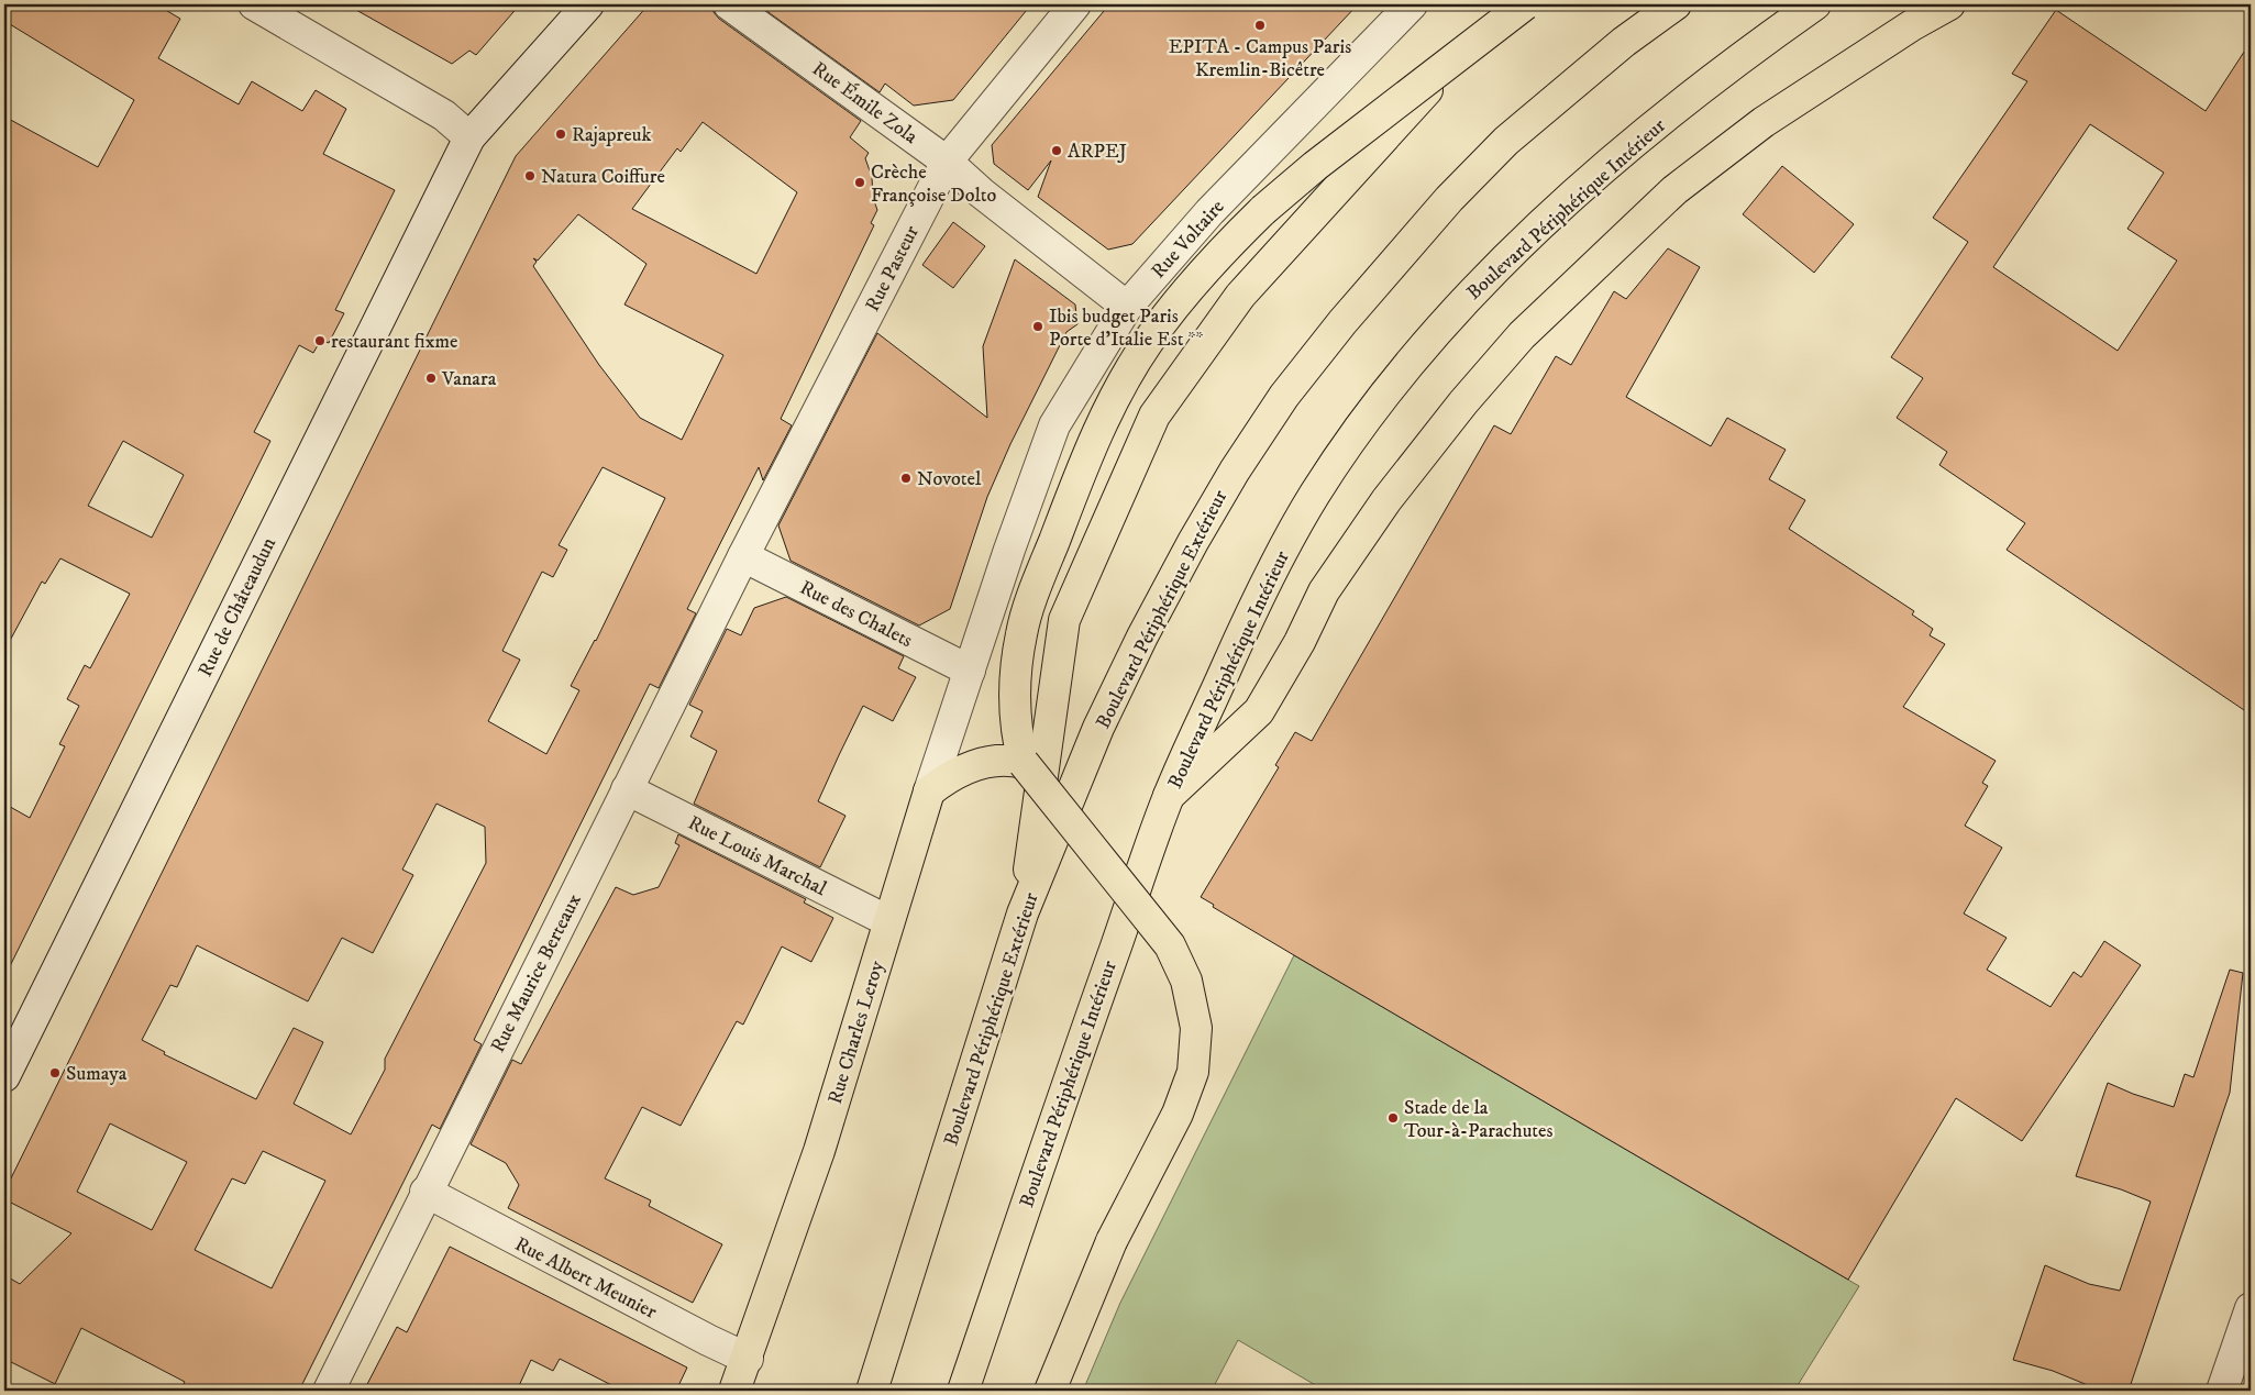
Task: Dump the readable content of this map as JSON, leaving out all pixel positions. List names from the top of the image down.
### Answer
{
  "streets": {
    "main road": ["Boulevard Périphérique Intérieur", "Boulevard Périphérique Extérieur", "Rue Charles Leroy"],
    "street": [
      "Rue Émile Zola",
      "Rue Voltaire",
      "Rue Pasteur",
      "Rue de Châteaudun",
      "Rue des Chalets",
      "Rue Louis Marchal",
      "Rue Maurice Berteaux",
      "Rue Albert Meunier"
    ]
  },
  "crossings": [
    ["Rue Émile Zola", "Rue Voltaire"],
    ["Rue Émile Zola", "Rue Pasteur"],
    ["Rue Voltaire", "Rue des Chalets"],
    ["Rue Voltaire", "Rue Charles Leroy"],
    ["Rue Pasteur", "Rue des Chalets"],
    ["Rue Pasteur", "Rue Maurice Berteaux"],
    ["Rue des Chalets", "Rue Maurice Berteaux"],
    ["Rue des Chalets", "Rue Charles Leroy"],
    ["Rue Louis Marchal", "Rue Maurice Berteaux"],
    ["Rue Louis Marchal", "Rue Charles Leroy"],
    ["Rue Maurice Berteaux", "Rue Albert Meunier"],
    ["Rue Charles Leroy", "Rue Albert Meunier"]
  ],
  "places": [
    "EPITA - Campus Paris Kremlin-Bicêtre",
    "Rajapreuk",
    "ARPEJ",
    "Natura Coiffure",
    "Crèche Françoise Dolto",
    "Ibis budget Paris Porte d'Italie Est **",
    "restaurant fixme",
    "Vanara",
    "Novotel",
    "Sumaya",
    "Stade de la Tour-à-Parachutes"
  ]
}
